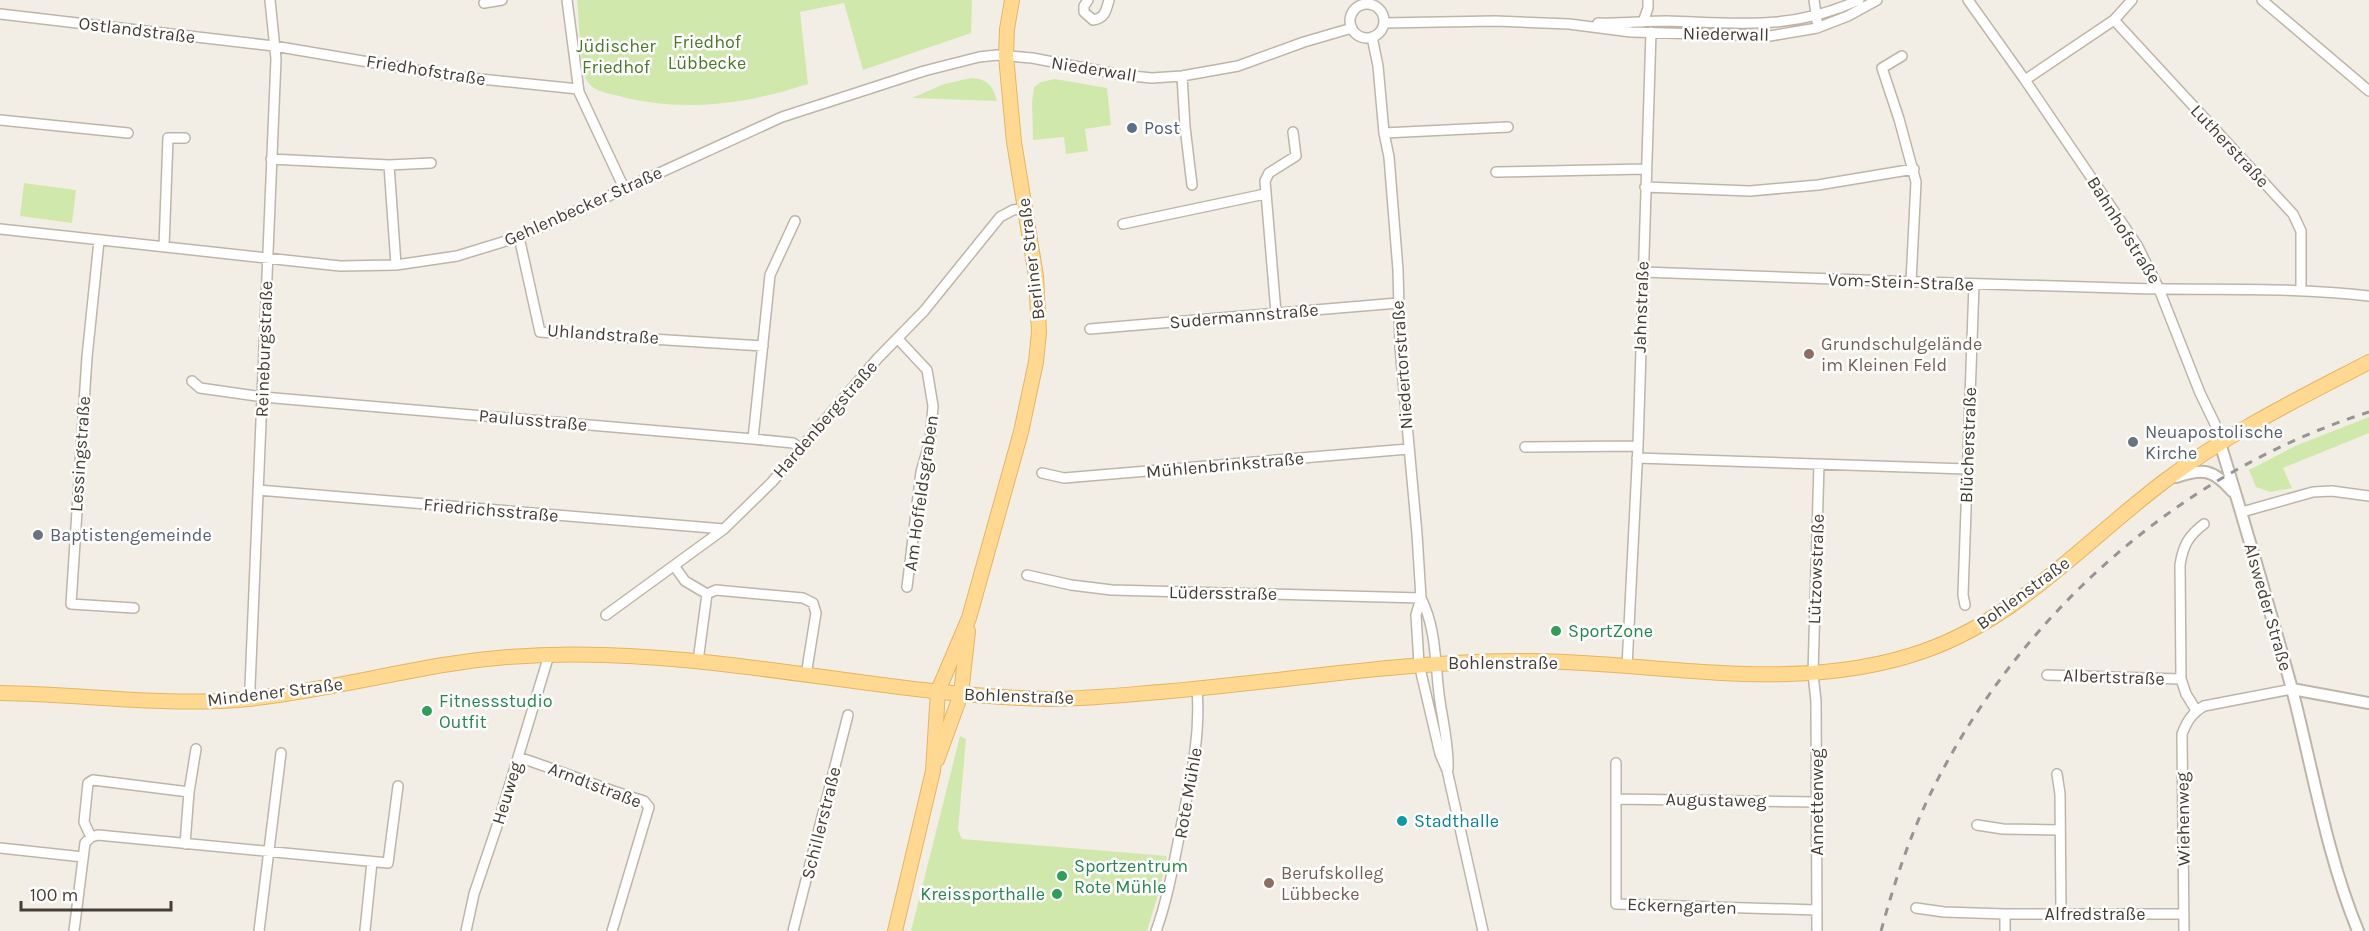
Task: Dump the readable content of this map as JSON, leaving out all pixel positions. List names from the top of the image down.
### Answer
{
  "streets": {
    "main road": ["Berliner Straße", "Bohlenstraße", "Mindener Straße"],
    "street": [
      "Ostlandstraße",
      "Niederwall",
      "Friedhofstraße",
      "Lutherstraße",
      "Gehlenbecker Straße",
      "Bahnhofstraße",
      "Vom-Stein-Straße",
      "Jahnstraße",
      "Sudermannstraße",
      "Uhlandstraße",
      "Reineburgstraße",
      "Niedertorstraße",
      "Hardenbergstraße",
      "Paulusstraße",
      "Blücherstraße",
      "Lessingstraße",
      "Mühlenbrinkstraße",
      "Am Hoffeldsgraben",
      "Friedrichsstraße",
      "Lützowstraße",
      "Lüdersstraße",
      "Alsweder Straße",
      "Albertstraße",
      "Arndtstraße",
      "Heuweg",
      "Rote Mühle",
      "Augustaweg",
      "Annettenweg",
      "Wiehenweg",
      "Schillerstraße",
      "Eckerngarten",
      "Alfredstraße"
    ]
  },
  "crossings": [
    ["Ostlandstraße", "Friedhofstraße"],
    ["Ostlandstraße", "Reineburgstraße"],
    ["Niederwall", "Gehlenbecker Straße"],
    ["Niederwall", "Berliner Straße"],
    ["Niederwall", "Jahnstraße"],
    ["Niederwall", "Niedertorstraße"],
    ["Friedhofstraße", "Reineburgstraße"],
    ["Lutherstraße", "Bahnhofstraße"],
    ["Gehlenbecker Straße", "Berliner Straße"],
    ["Gehlenbecker Straße", "Uhlandstraße"],
    ["Gehlenbecker Straße", "Reineburgstraße"],
    ["Gehlenbecker Straße", "Lessingstraße"],
    ["Bahnhofstraße", "Vom-Stein-Straße"],
    ["Bahnhofstraße", "Alsweder Straße"],
    ["Berliner Straße", "Hardenbergstraße"],
    ["Berliner Straße", "Bohlenstraße"],
    ["Vom-Stein-Straße", "Jahnstraße"],
    ["Vom-Stein-Straße", "Blücherstraße"],
    ["Vom-Stein-Straße", "Alsweder Straße"],
    ["Jahnstraße", "Bohlenstraße"],
    ["Sudermannstraße", "Niedertorstraße"],
    ["Reineburgstraße", "Paulusstraße"],
    ["Reineburgstraße", "Friedrichsstraße"],
    ["Reineburgstraße", "Mindener Straße"],
    ["Niedertorstraße", "Mühlenbrinkstraße"],
    ["Niedertorstraße", "Lüdersstraße"],
    ["Niedertorstraße", "Bohlenstraße"],
    ["Hardenbergstraße", "Paulusstraße"],
    ["Hardenbergstraße", "Am Hoffeldsgraben"],
    ["Hardenbergstraße", "Friedrichsstraße"],
    ["Lützowstraße", "Bohlenstraße"],
    ["Lützowstraße", "Annettenweg"],
    ["Bohlenstraße", "Alsweder Straße"],
    ["Bohlenstraße", "Mindener Straße"],
    ["Bohlenstraße", "Heuweg"],
    ["Bohlenstraße", "Rote Mühle"],
    ["Bohlenstraße", "Annettenweg"],
    ["Mindener Straße", "Heuweg"],
    ["Arndtstraße", "Heuweg"],
    ["Augustaweg", "Annettenweg"],
    ["Augustaweg", "Eckerngarten"],
    ["Annettenweg", "Eckerngarten"],
    ["Wiehenweg", "Alfredstraße"]
  ],
  "parks": ["Friedhof Lübbecke", "Jüdischer Friedhof"],
  "places": [
    "Post",
    "Grundschulgelände im Kleinen Feld",
    "Neuapostolische Kirche",
    "Baptistengemeinde",
    "SportZone",
    "Fitnessstudio Outfit",
    "Stadthalle",
    "Sportzentrum Rote Mühle",
    "Berufskolleg Lübbecke",
    "Kreissporthalle"
  ],
  "scale_bar": "100 m"
}
